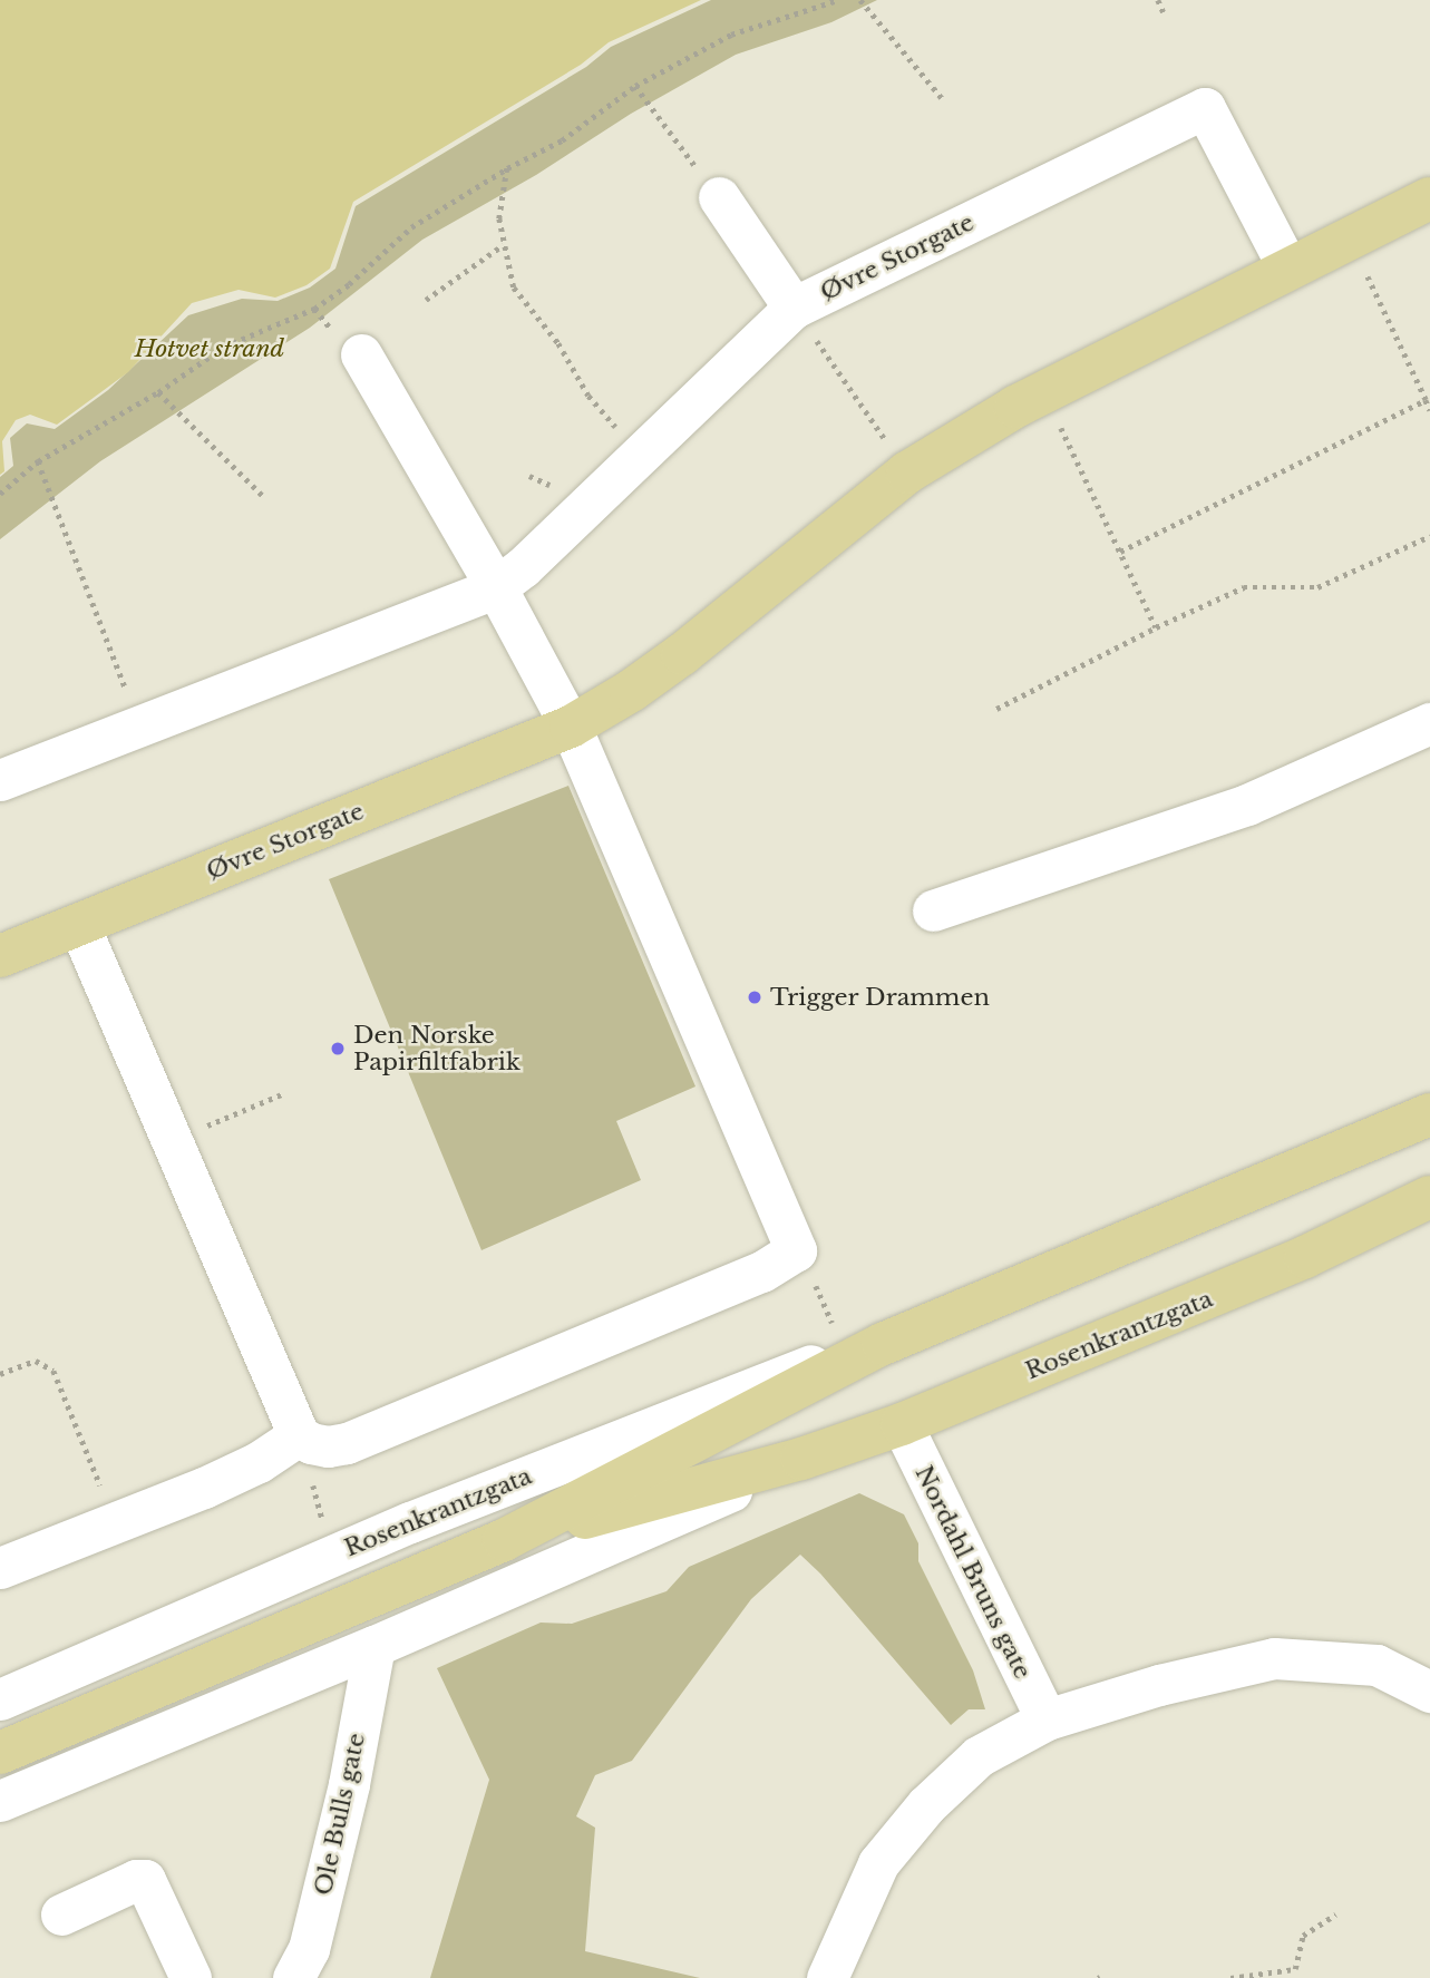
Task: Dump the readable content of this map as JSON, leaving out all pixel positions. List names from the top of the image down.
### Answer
{
  "streets": {
    "main road": ["Øvre Storgate", "Rosenkrantzgata"],
    "street": ["Nordahl Bruns gate", "Ole Bulls gate"]
  },
  "crossings": [
    ["Rosenkrantzgata", "Nordahl Bruns gate"],
    ["Rosenkrantzgata", "Ole Bulls gate"]
  ],
  "parks": ["Hotvet strand"],
  "places": ["Trigger Drammen", "Den Norske Papirfiltfabrik"]
}
